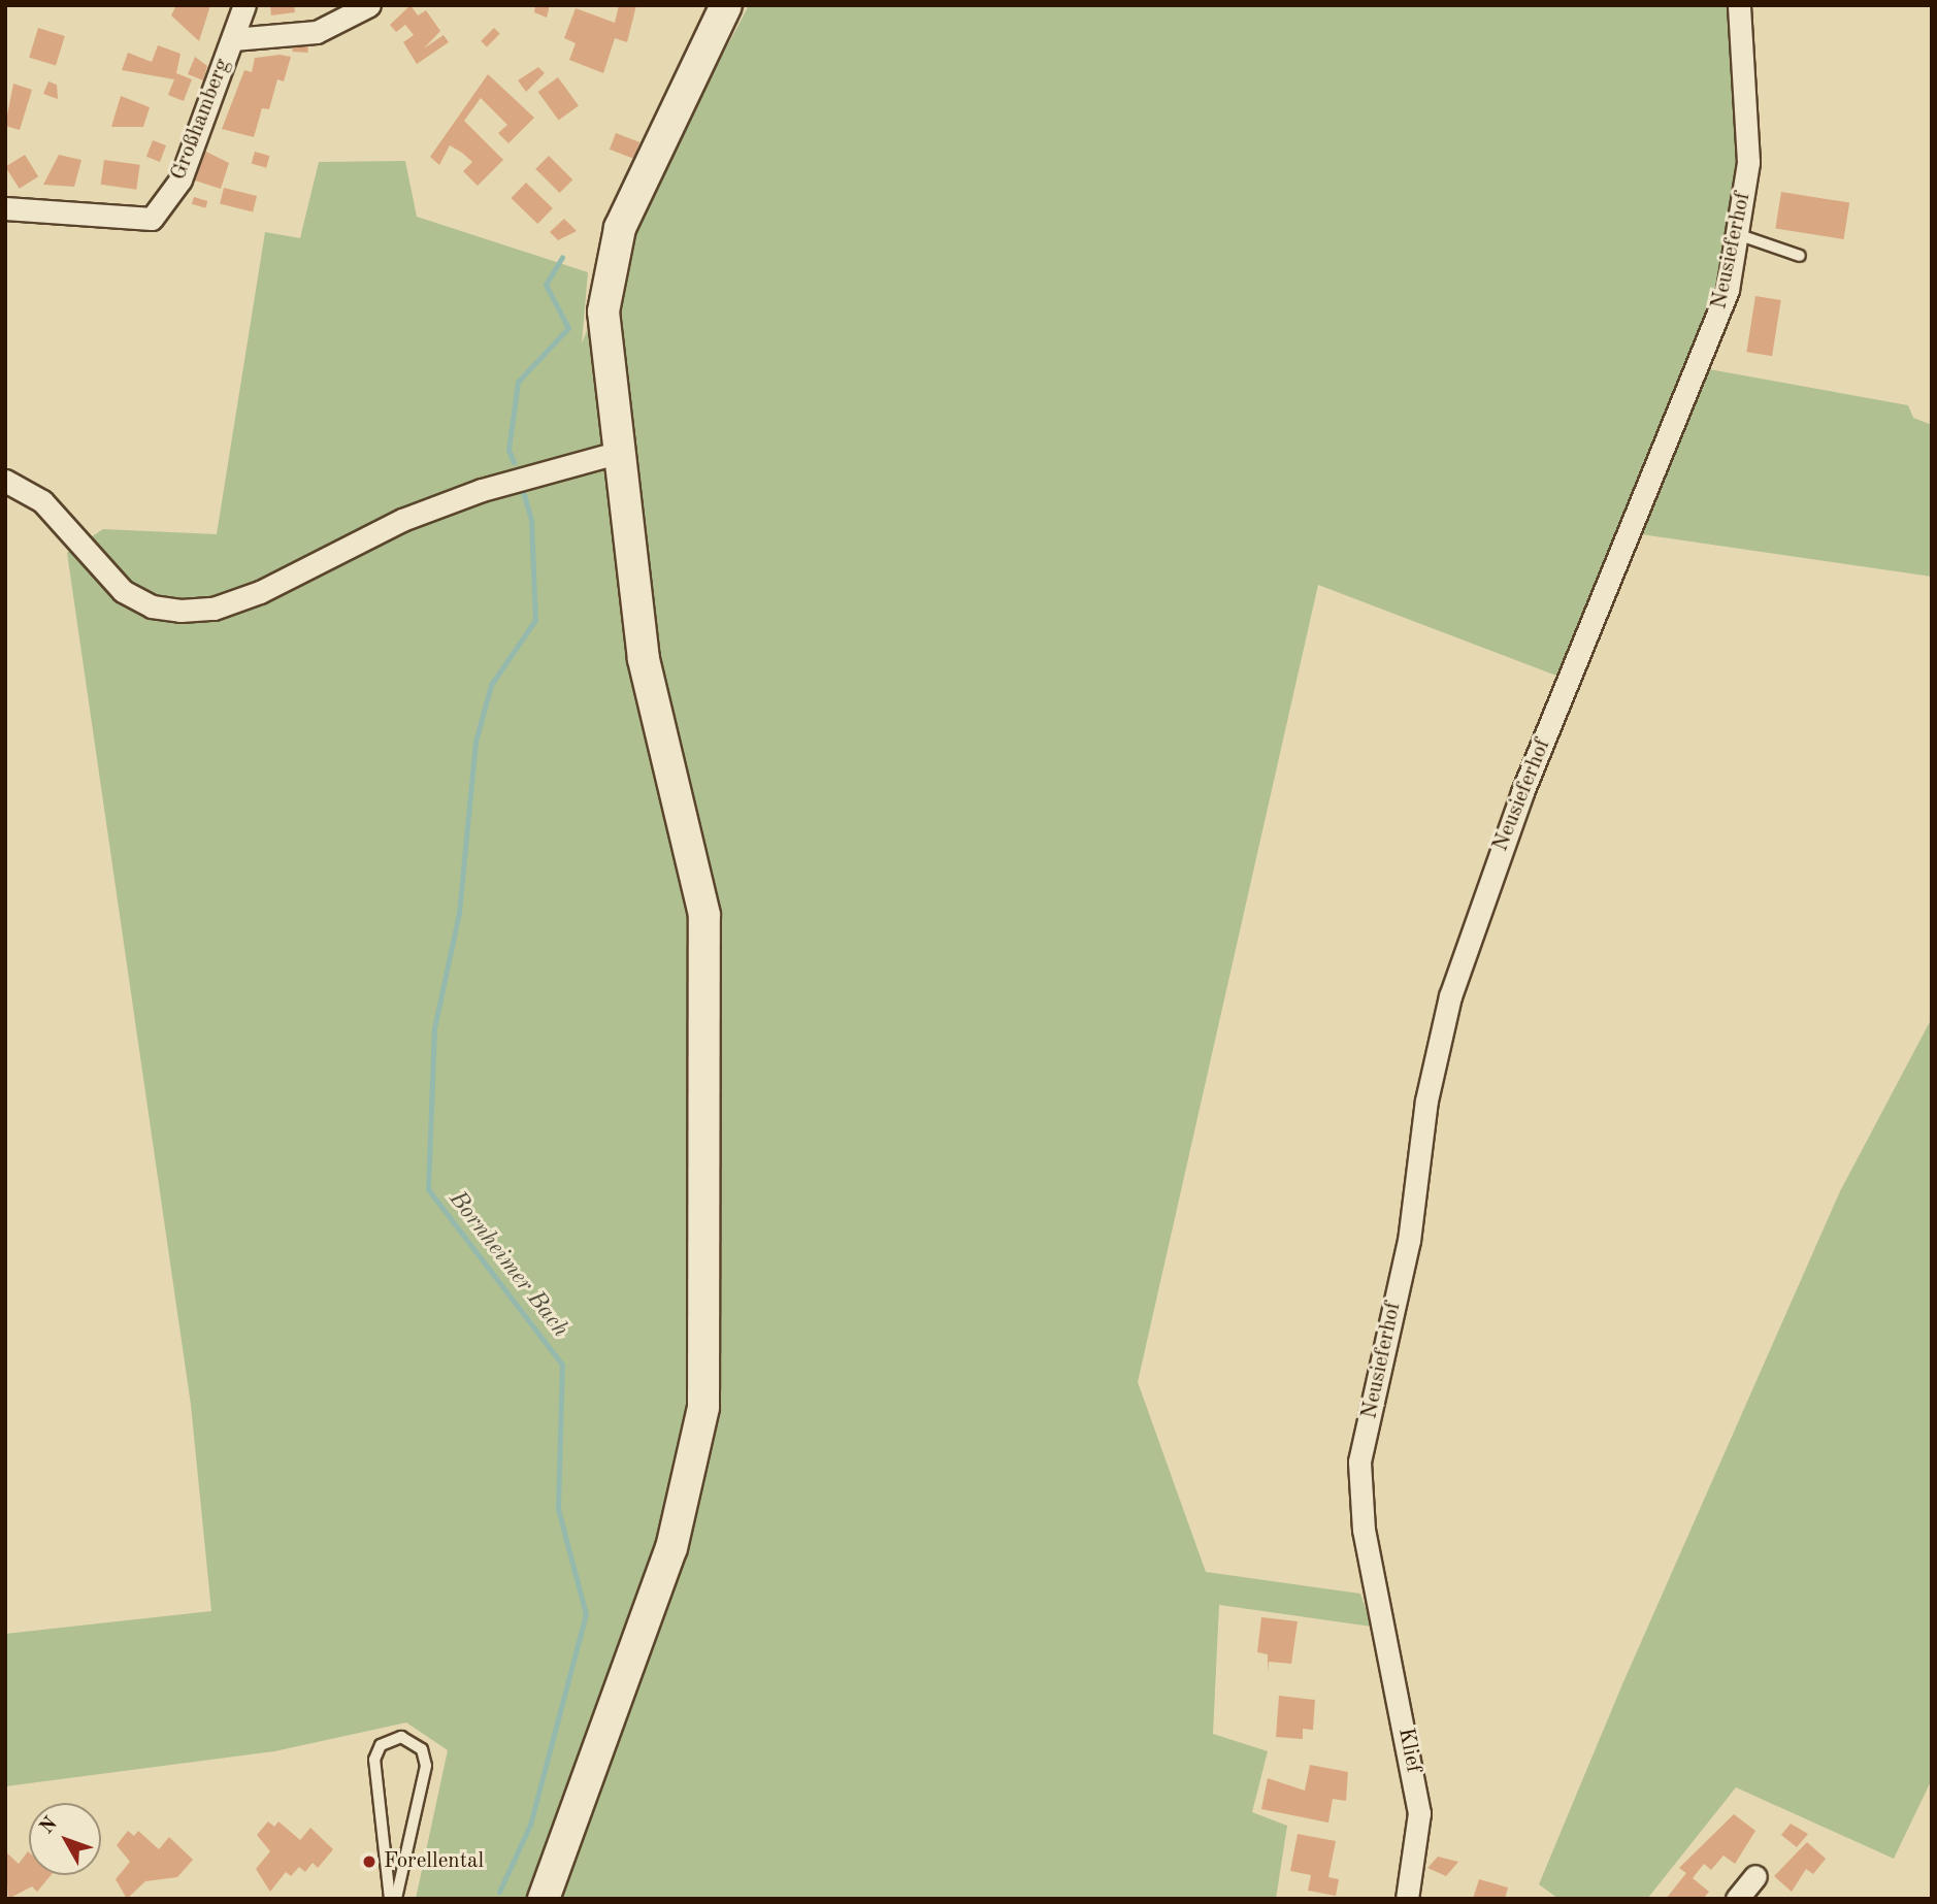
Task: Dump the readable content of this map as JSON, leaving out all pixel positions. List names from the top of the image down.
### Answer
{
  "streets": {
    "street": ["Großhamberg", "Neusieferhof", "Klief"]
  },
  "crossings": [
    ["Neusieferhof", "Klief"]
  ],
  "water": ["Bornheimer Bach"],
  "places": ["Forellental"],
  "north": "top left"
}
